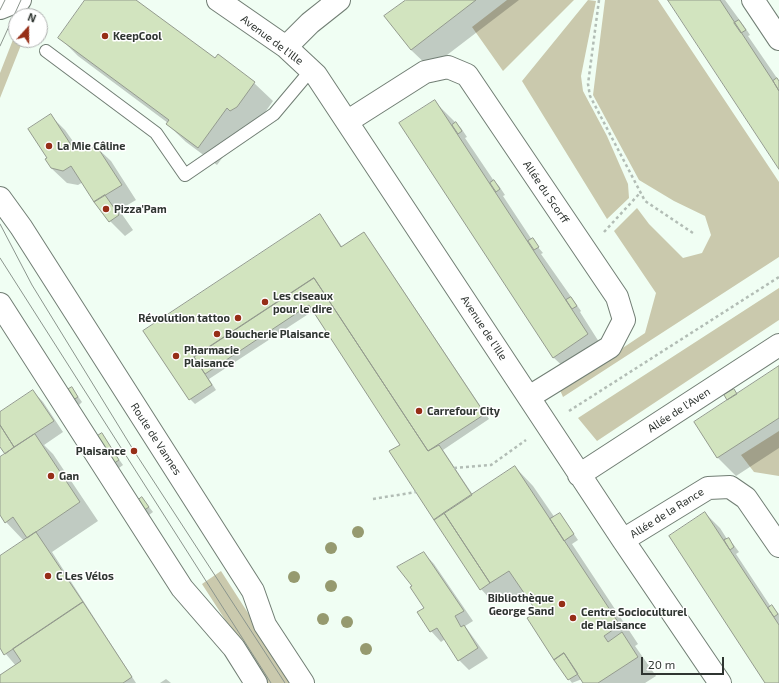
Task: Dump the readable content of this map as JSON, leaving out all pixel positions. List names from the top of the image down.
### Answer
{
  "streets": {
    "street": [
      "Avenue de l'Ille",
      "Allée du Scorff",
      "Allée de l'Aven",
      "Route de Vannes",
      "Allée de la Rance"
    ]
  },
  "crossings": [
    ["Avenue de l'Ille", "Allée du Scorff"],
    ["Avenue de l'Ille", "Allée de l'Aven"],
    ["Avenue de l'Ille", "Allée de la Rance"]
  ],
  "places": [
    "KeepCool",
    "La Mie Câline",
    "Pizza'Pam",
    "Les ciseaux pour le dire",
    "Révolution tattoo",
    "Boucherie Plaisance",
    "Pharmacie Plaisance",
    "Carrefour City",
    "Plaisance",
    "Gan",
    "C Les Vélos",
    "Bibliothèque George Sand",
    "Centre Socioculturel de Plaisance"
  ],
  "scale_bar": "20 m",
  "north": "top"
}
